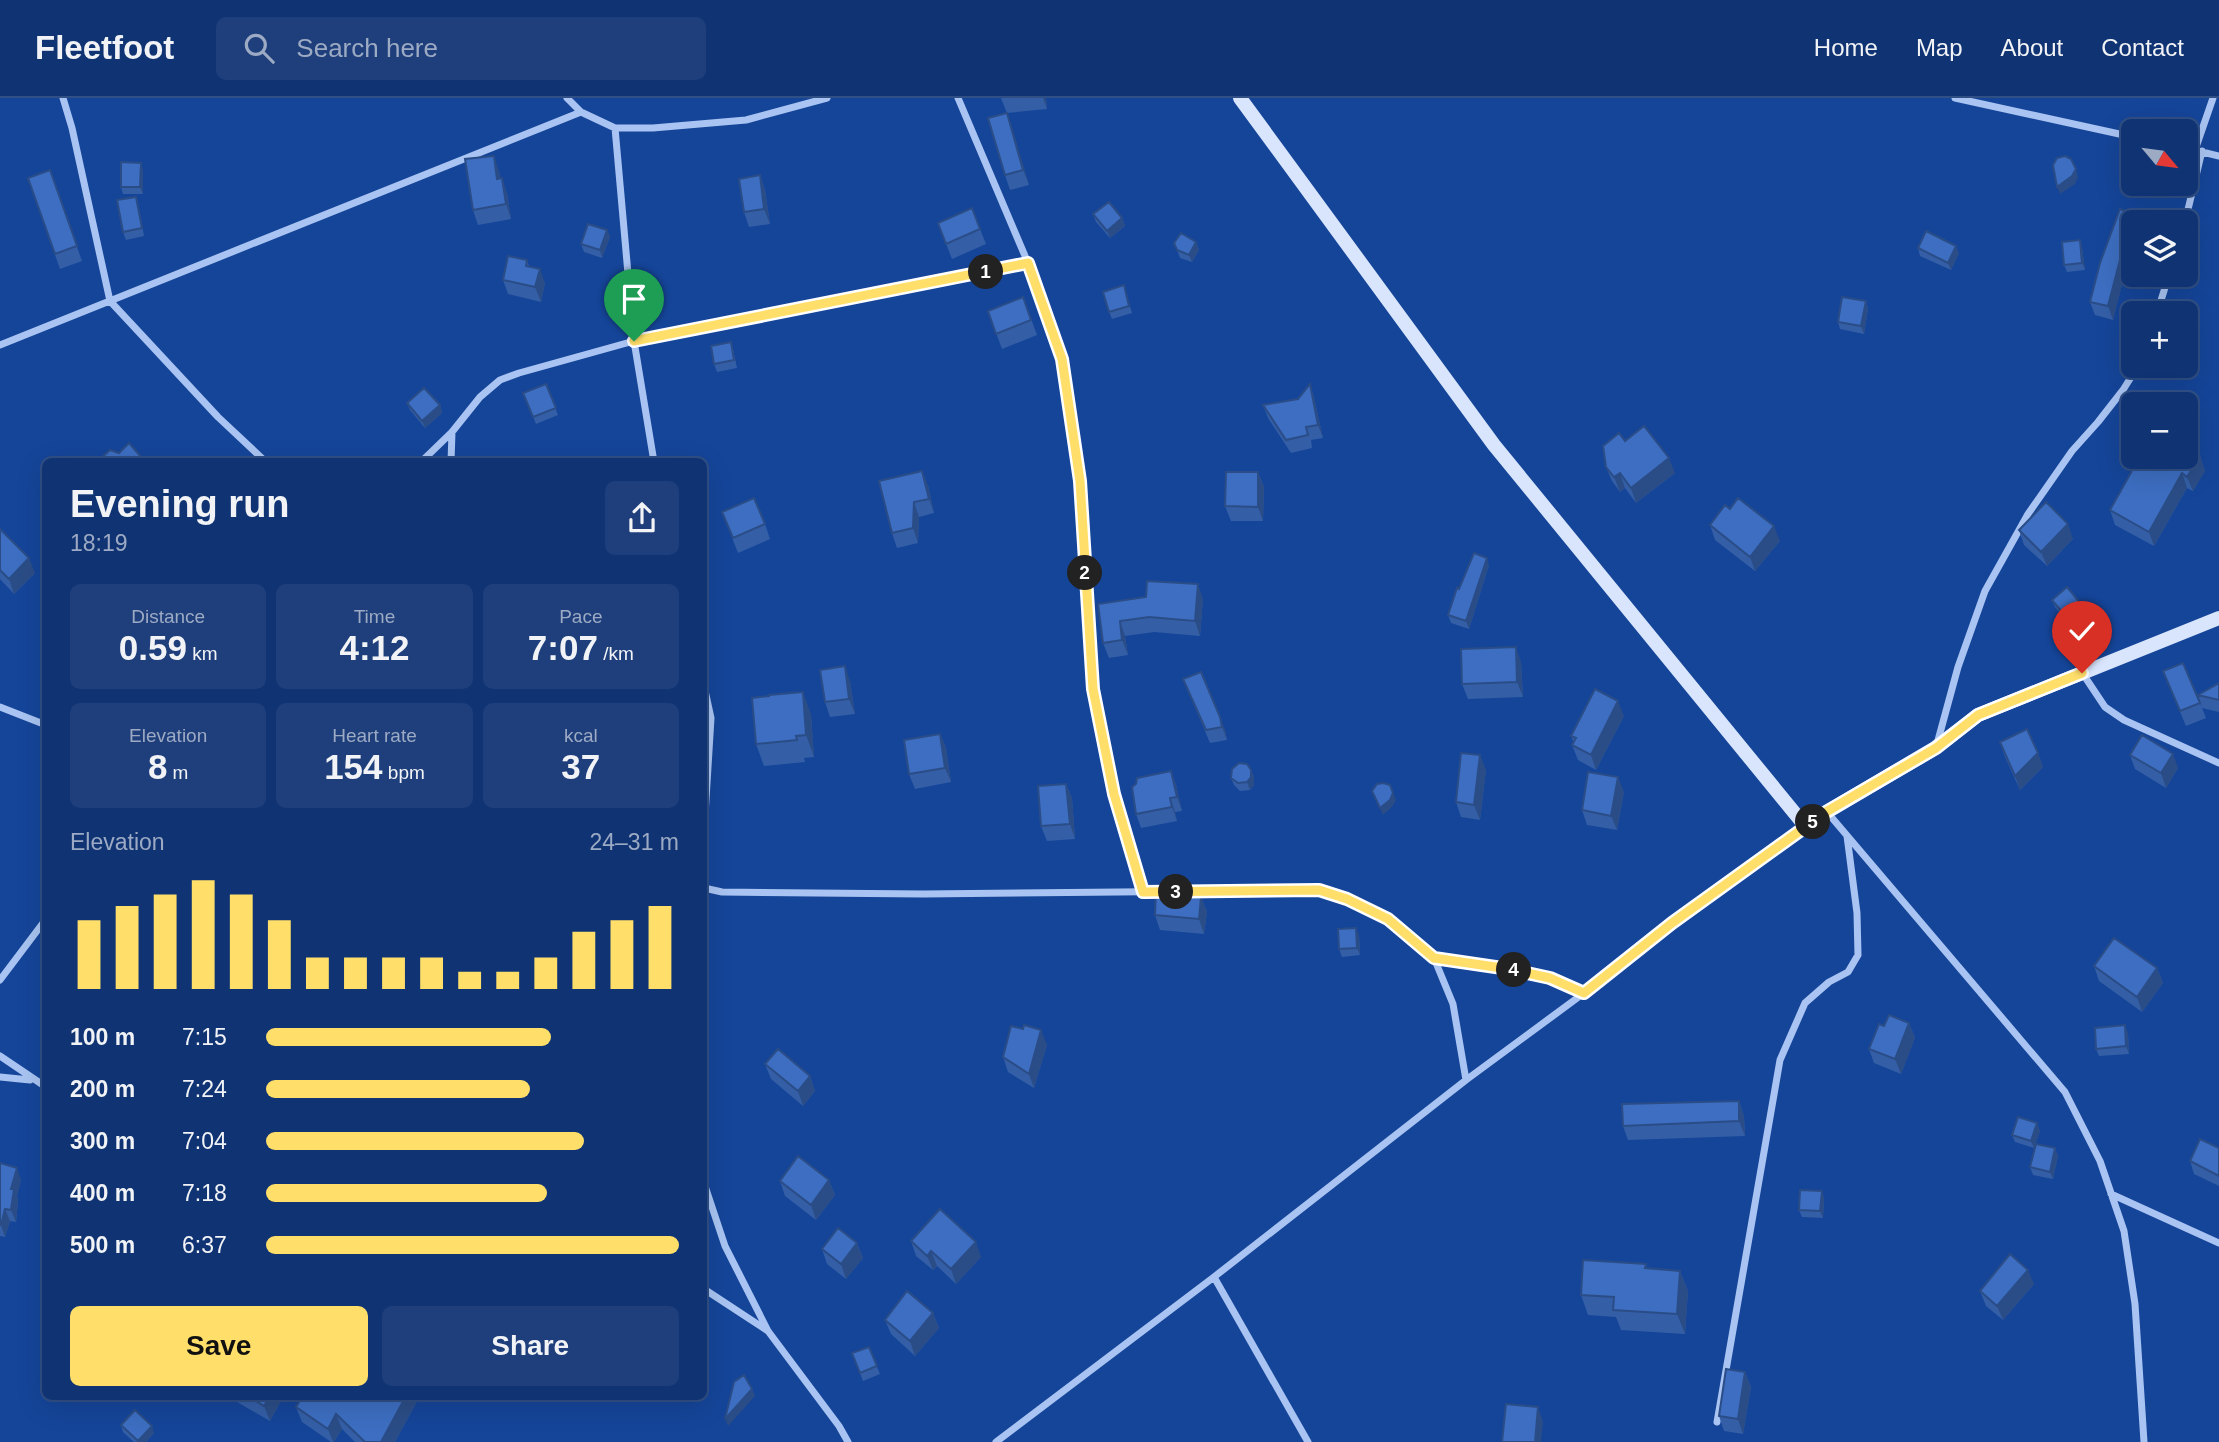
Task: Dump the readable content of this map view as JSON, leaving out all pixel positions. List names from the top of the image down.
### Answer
{
  "north": "bottom right",
  "page": {
    "header": "Fleetfoot",
    "search": "Search here",
    "nav": [
      "Home",
      "Map",
      "About",
      "Contact"
    ],
    "map_buttons": ["+", "−"],
    "pins": [
      "1",
      "2",
      "5",
      "3",
      "4"
    ],
    "heading": ["Evening run", "18:19"],
    "stats": [
      ["Distance", "0.59 km"],
      ["Time", "4:12"],
      ["Pace", "7:07 /km"],
      ["Elevation", "8 m"],
      ["Heart rate", "154 bpm"],
      ["kcal", "37"]
    ],
    "chart": ["Elevation", "24–31 m"],
    "list": [
      {
        "name": "100 m",
        "note": "7:15"
      },
      {
        "name": "200 m",
        "note": "7:24"
      },
      {
        "name": "300 m",
        "note": "7:04"
      },
      {
        "name": "400 m",
        "note": "7:18"
      },
      {
        "name": "500 m",
        "note": "6:37"
      }
    ],
    "buttons": ["Save", "Share"]
  }
}
